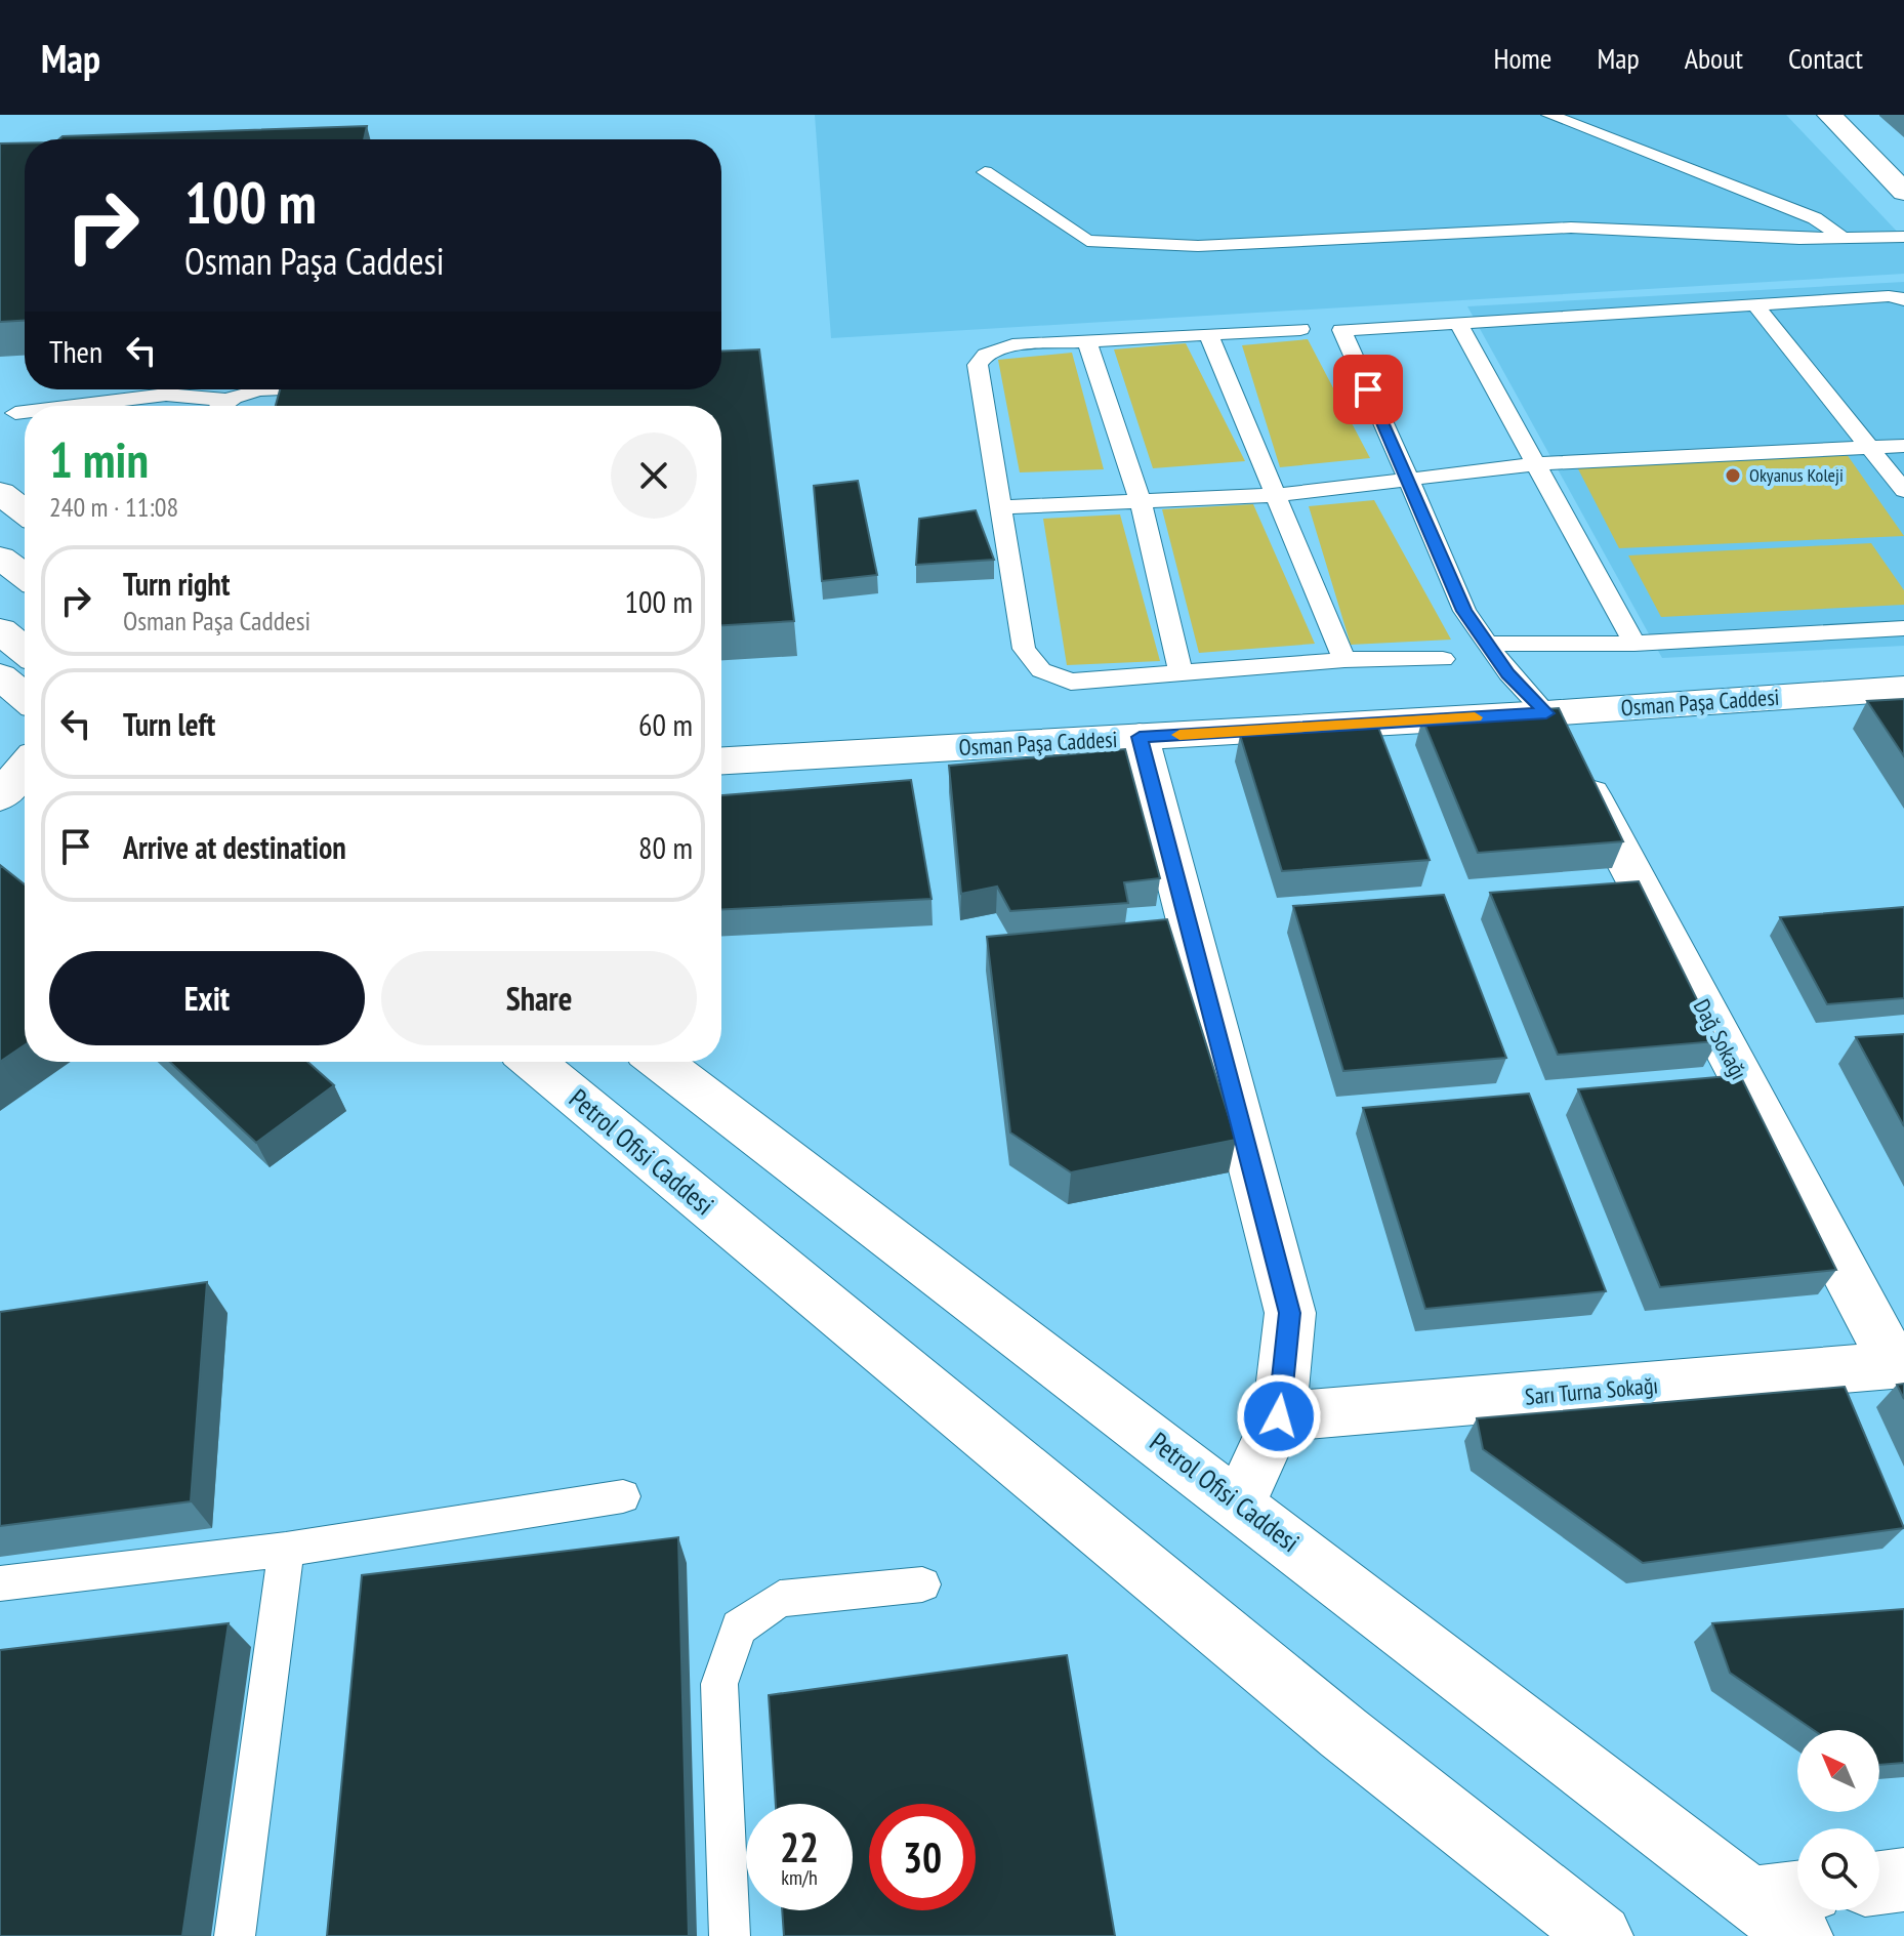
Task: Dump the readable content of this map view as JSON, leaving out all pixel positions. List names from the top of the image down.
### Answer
{
  "streets": {
    "main road": [
      "Osman Paşa Caddesi",
      "Dağ Sokağı",
      "Petrol Ofisi Caddesi",
      "Sarı Turna Sokağı"
    ]
  },
  "crossings": [
    ["Osman Paşa Caddesi", "Dağ Sokağı"],
    ["Dağ Sokağı", "Sarı Turna Sokağı"]
  ],
  "places": ["Okyanus Koleji"],
  "north": "top left",
  "page": {
    "header": "Map",
    "nav": [
      "Home",
      "Map",
      "About",
      "Contact"
    ],
    "turn": ["100 m", "Osman Paşa Caddesi"],
    "then": "Then",
    "heading": ["1 min", "240 m · 11:08"],
    "list": [
      {
        "name": "Turn right",
        "note": "Osman Paşa Caddesi",
        "value": "100 m"
      },
      {
        "name": "Turn left",
        "value": "60 m"
      },
      {
        "name": "Arrive at destination",
        "value": "80 m"
      }
    ],
    "buttons": ["Exit", "Share"],
    "speed": "22 km/h",
    "limit": "30"
  }
}
